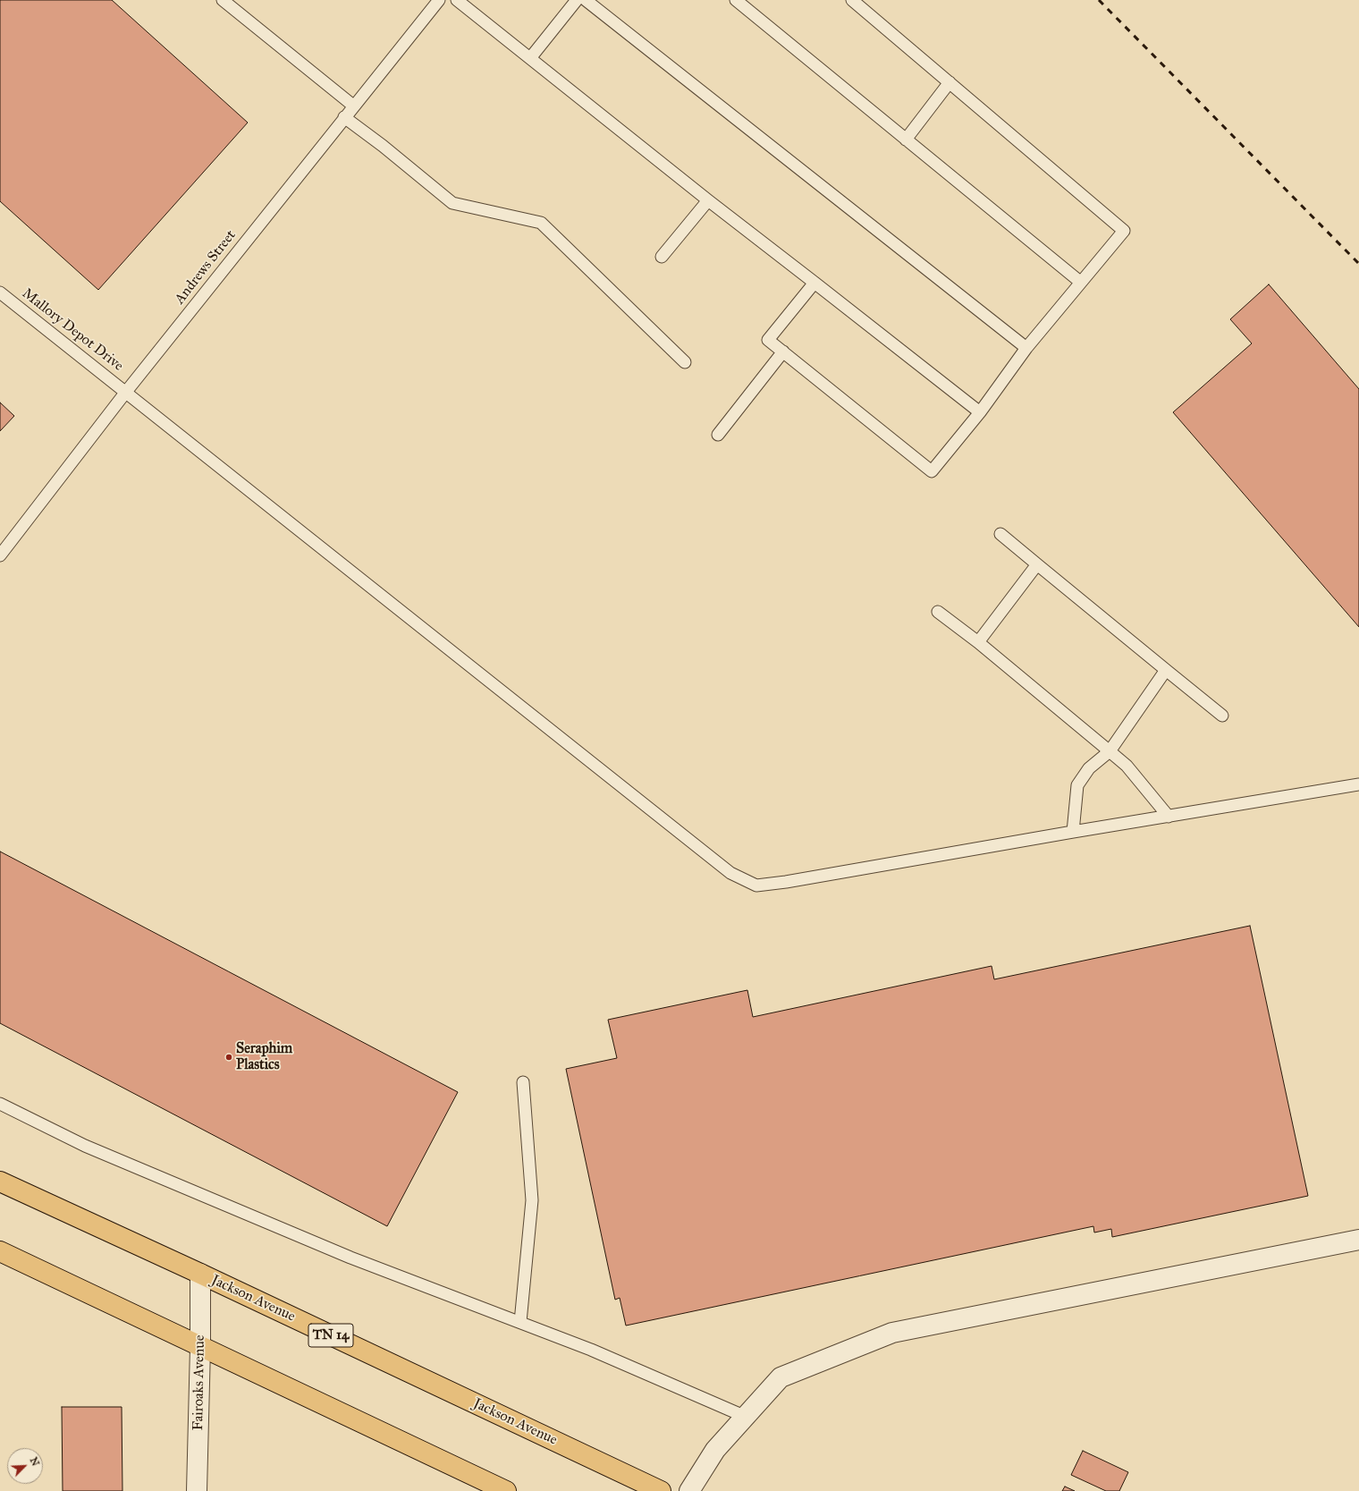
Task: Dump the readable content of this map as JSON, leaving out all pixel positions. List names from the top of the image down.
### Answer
{
  "streets": {
    "main road": ["Jackson Avenue", "TN 14"],
    "street": ["Fairoaks Avenue"],
    "lane": ["Andrews Street", "Mallory Depot Drive"]
  },
  "crossings": [
    ["Andrews Street", "Mallory Depot Drive"],
    ["Jackson Avenue", "Fairoaks Avenue"]
  ],
  "places": ["Seraphim Plastics"],
  "north": "top right"
}
